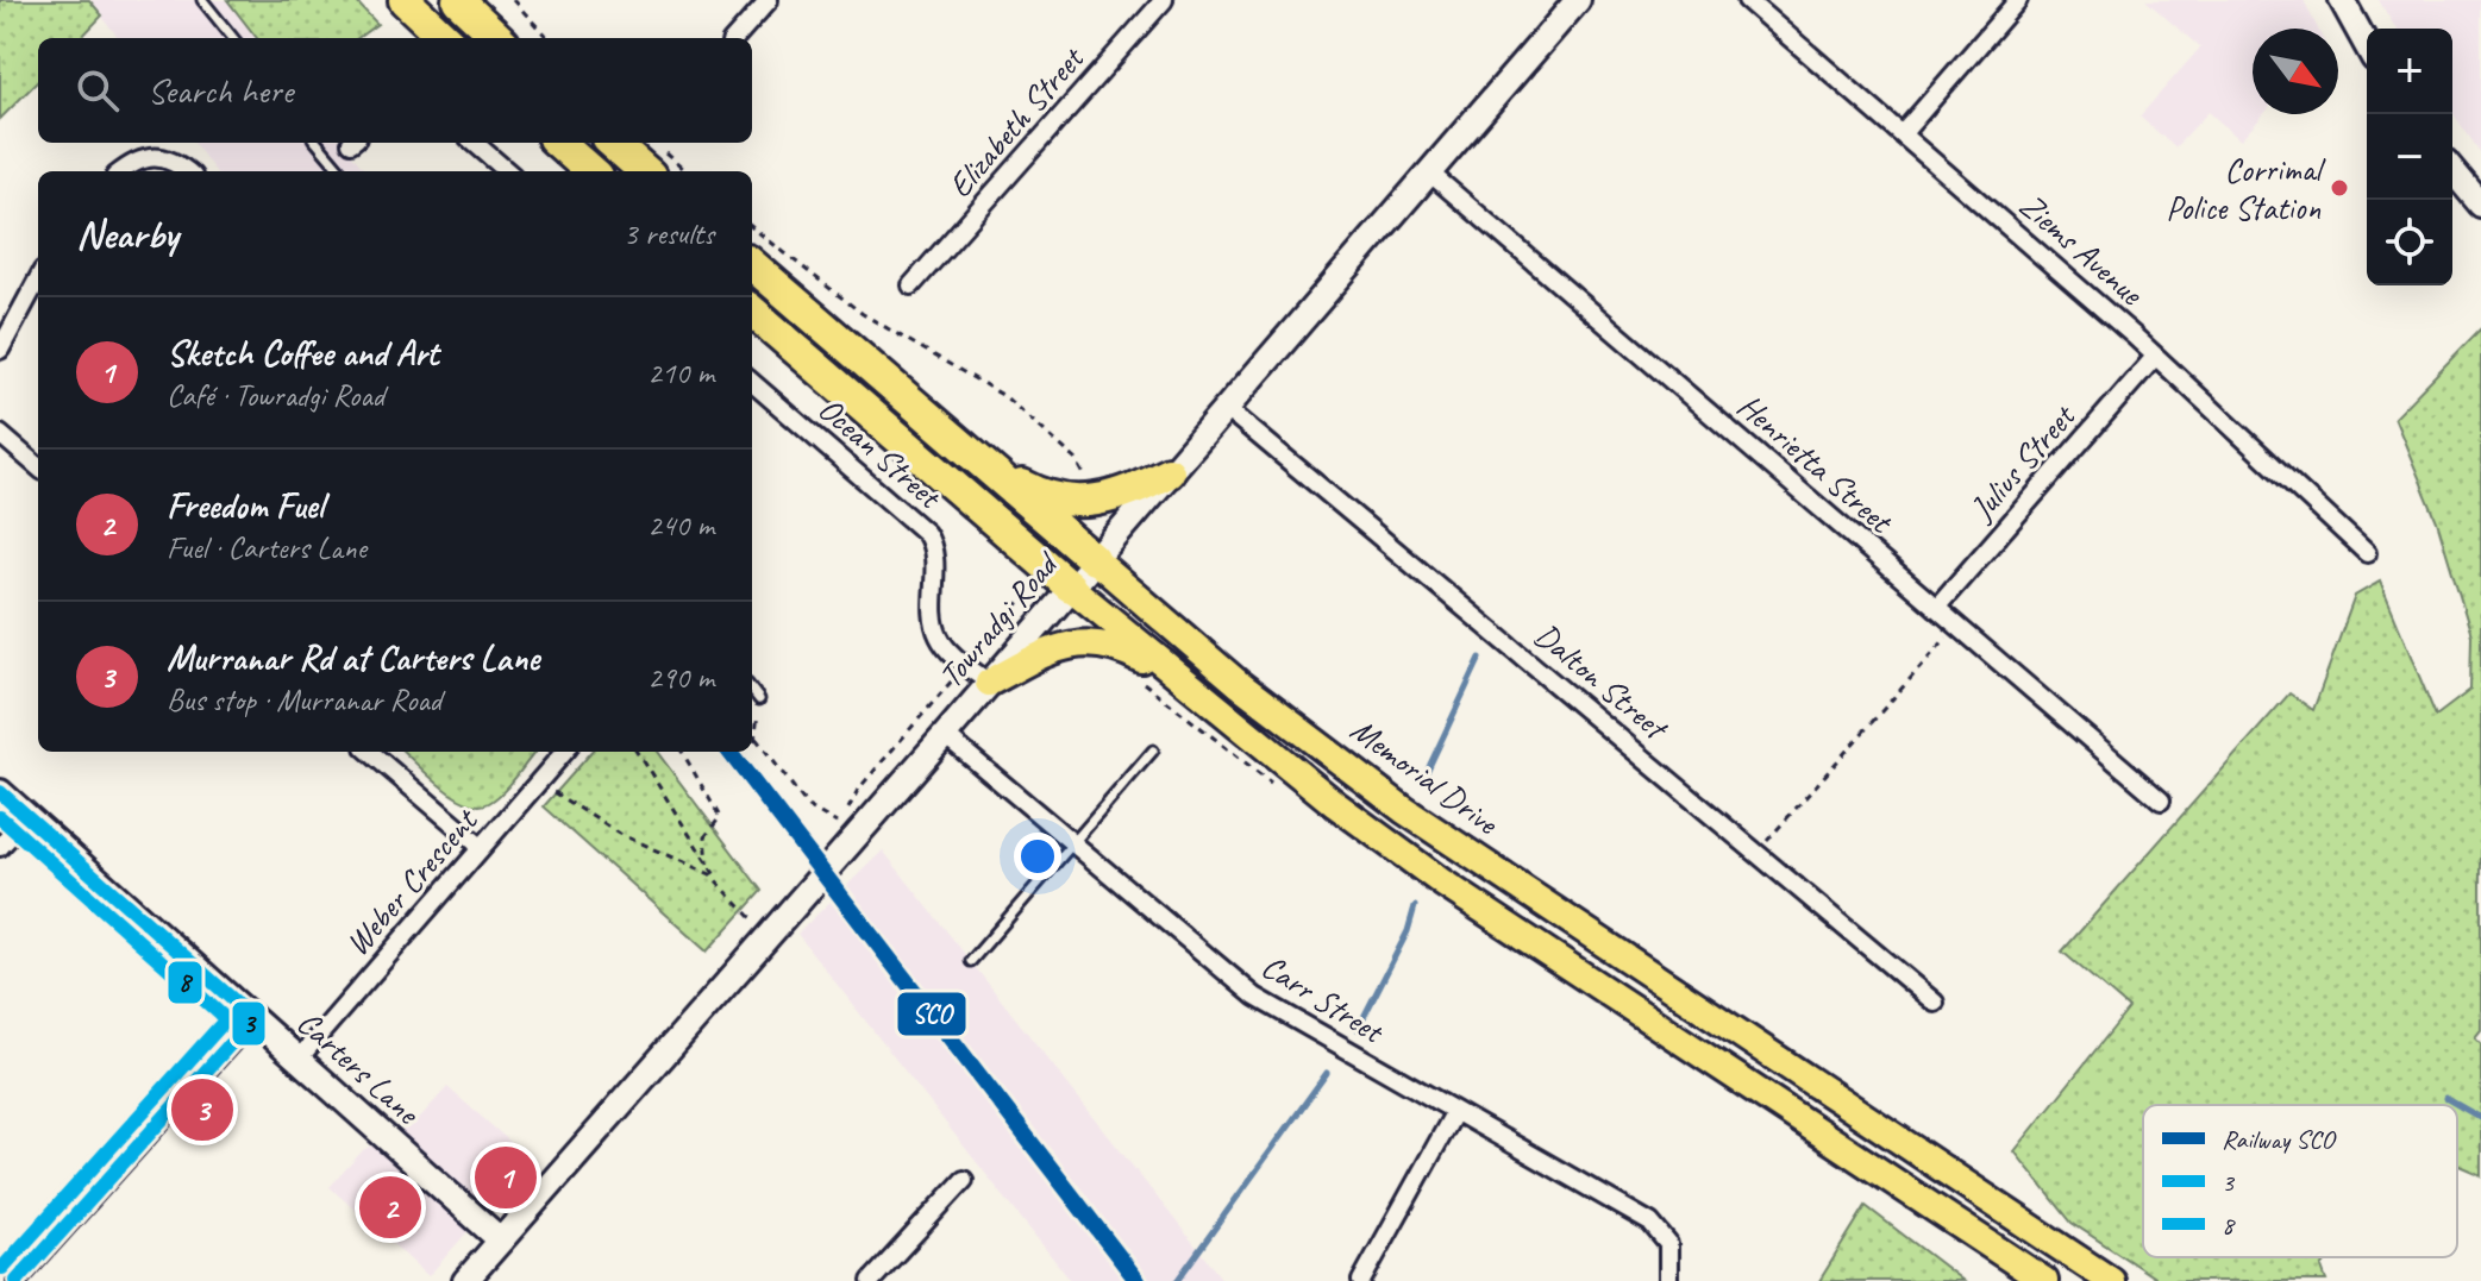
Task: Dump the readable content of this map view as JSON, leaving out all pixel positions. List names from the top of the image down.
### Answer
{
  "streets": {
    "highway": ["Memorial Drive"],
    "main road": ["Towradgi Road", "Carters Lane"],
    "street": [
      "Elizabeth Street",
      "Ziems Avenue",
      "Ocean Street",
      "Henrietta Street",
      "Julius Street",
      "Dalton Street",
      "Weber Crescent",
      "Carr Street"
    ]
  },
  "crossings": [
    ["Ziems Avenue", "Julius Street"],
    ["Ocean Street", "Towradgi Road"],
    ["Henrietta Street", "Julius Street"],
    ["Henrietta Street", "Towradgi Road"],
    ["Towradgi Road", "Dalton Street"],
    ["Towradgi Road", "Memorial Drive"],
    ["Towradgi Road", "Carr Street"],
    ["Towradgi Road", "Carters Lane"],
    ["Weber Crescent", "Carters Lane"]
  ],
  "places": ["Corrimal Police Station"],
  "lines": ["rail line SCO", "transit line 3", "transit line 8"],
  "legend": ["Railway SCO", "3", "8"],
  "north": "bottom right",
  "page": {
    "map_buttons": ["+", "−"],
    "search": "Search here",
    "heading": ["Nearby", "3 results"],
    "list": [
      {
        "mark": "1",
        "name": "Sketch Coffee and Art",
        "note": "Café · Towradgi Road",
        "value": "210 m"
      },
      {
        "mark": "2",
        "name": "Freedom Fuel",
        "note": "Fuel · Carters Lane",
        "value": "240 m"
      },
      {
        "mark": "3",
        "name": "Murranar Rd at Carters Lane",
        "note": "Bus stop · Murranar Road",
        "value": "290 m"
      }
    ],
    "pins": ["3", "1", "2"]
  }
}
